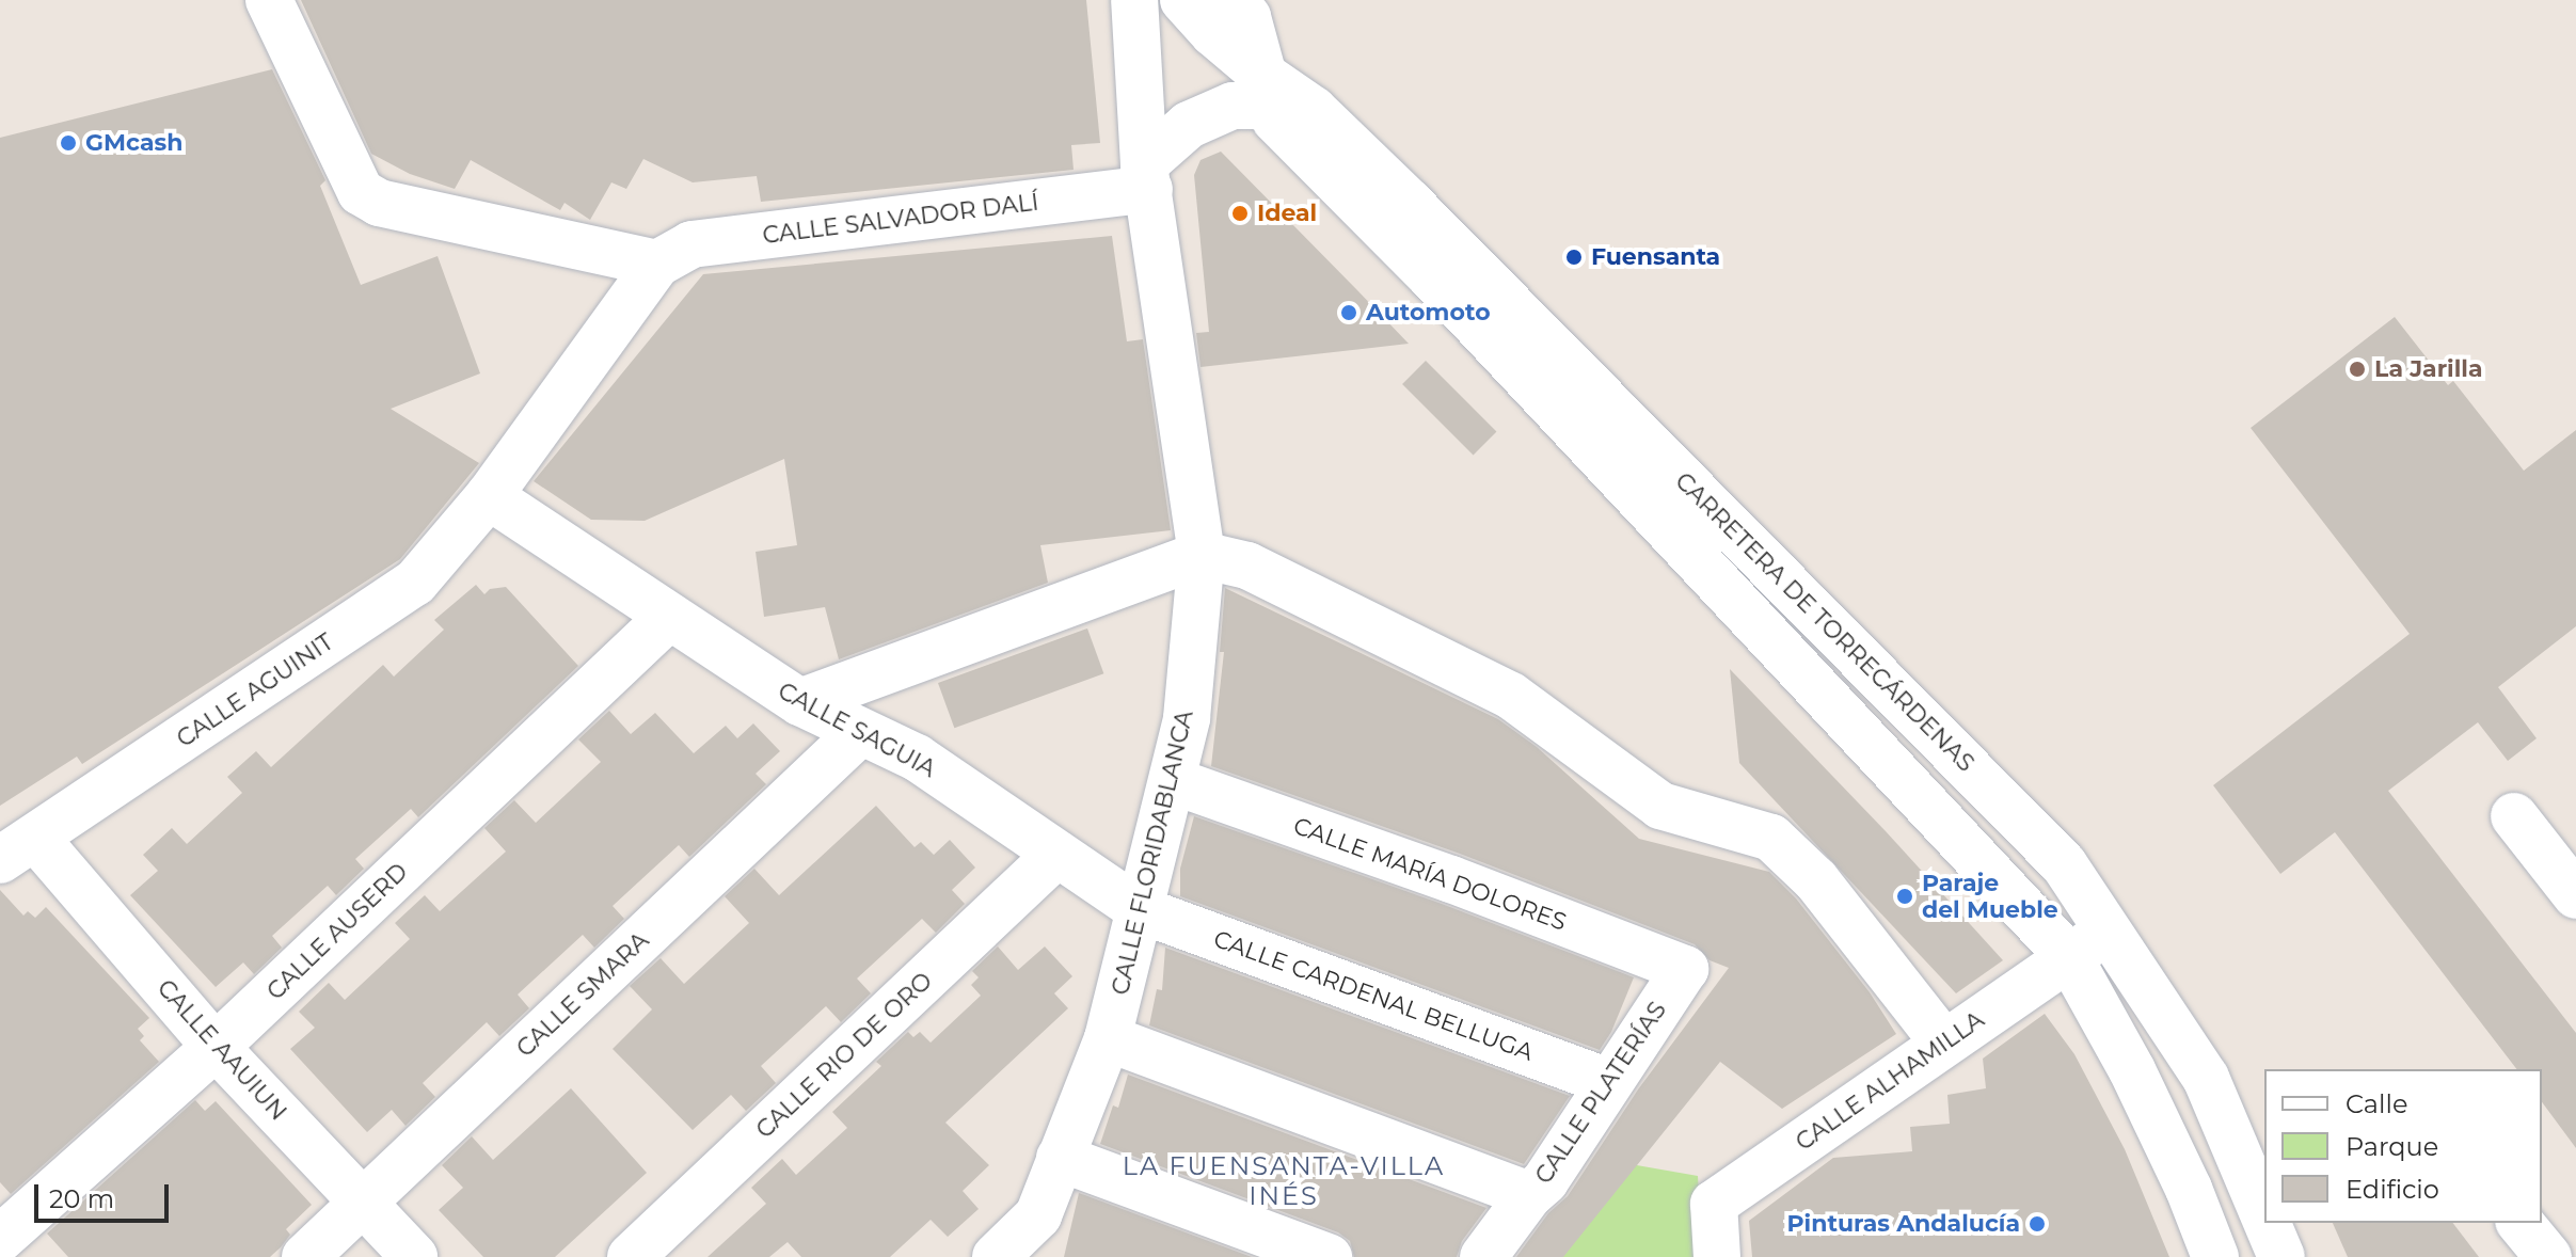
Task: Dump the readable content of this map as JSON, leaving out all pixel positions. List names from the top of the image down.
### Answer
{
  "streets": {
    "street": [
      "CALLE SALVADOR DALÍ",
      "CARRETERA DE TORRECÁRDENAS",
      "CALLE AGUINIT",
      "CALLE SAGUIA",
      "CALLE FLORIDABLANCA",
      "CALLE MARÍA DOLORES",
      "CALLE AUSERD",
      "CALLE SMARA",
      "CALLE CARDENAL BELLUGA",
      "CALLE AAUIUN",
      "CALLE RIO DE ORO",
      "CALLE ALHAMILLA",
      "CALLE PLATERÍAS"
    ]
  },
  "crossings": [
    ["CALLE SALVADOR DALÍ", "CALLE AGUINIT"],
    ["CALLE SALVADOR DALÍ", "CALLE SAGUIA"],
    ["CALLE SALVADOR DALÍ", "CALLE FLORIDABLANCA"],
    ["CARRETERA DE TORRECÁRDENAS", "CALLE ALHAMILLA"],
    ["CALLE AGUINIT", "CALLE SAGUIA"],
    ["CALLE AGUINIT", "CALLE AAUIUN"],
    ["CALLE SAGUIA", "CALLE FLORIDABLANCA"],
    ["CALLE SAGUIA", "CALLE AUSERD"],
    ["CALLE SAGUIA", "CALLE SMARA"],
    ["CALLE SAGUIA", "CALLE CARDENAL BELLUGA"],
    ["CALLE SAGUIA", "CALLE RIO DE ORO"],
    ["CALLE FLORIDABLANCA", "CALLE MARÍA DOLORES"],
    ["CALLE FLORIDABLANCA", "CALLE CARDENAL BELLUGA"],
    ["CALLE MARÍA DOLORES", "CALLE PLATERÍAS"],
    ["CALLE AUSERD", "CALLE AAUIUN"],
    ["CALLE SMARA", "CALLE AAUIUN"],
    ["CALLE CARDENAL BELLUGA", "CALLE PLATERÍAS"]
  ],
  "districts": ["LA FUENSANTA-VILLA INÉS"],
  "places": [
    "GMcash",
    "Ideal",
    "Fuensanta",
    "Automoto",
    "La Jarilla",
    "Paraje del Mueble",
    "Pinturas Andalucía"
  ],
  "legend": ["Calle", "Parque", "Edificio"],
  "scale_bar": "20 m"
}
